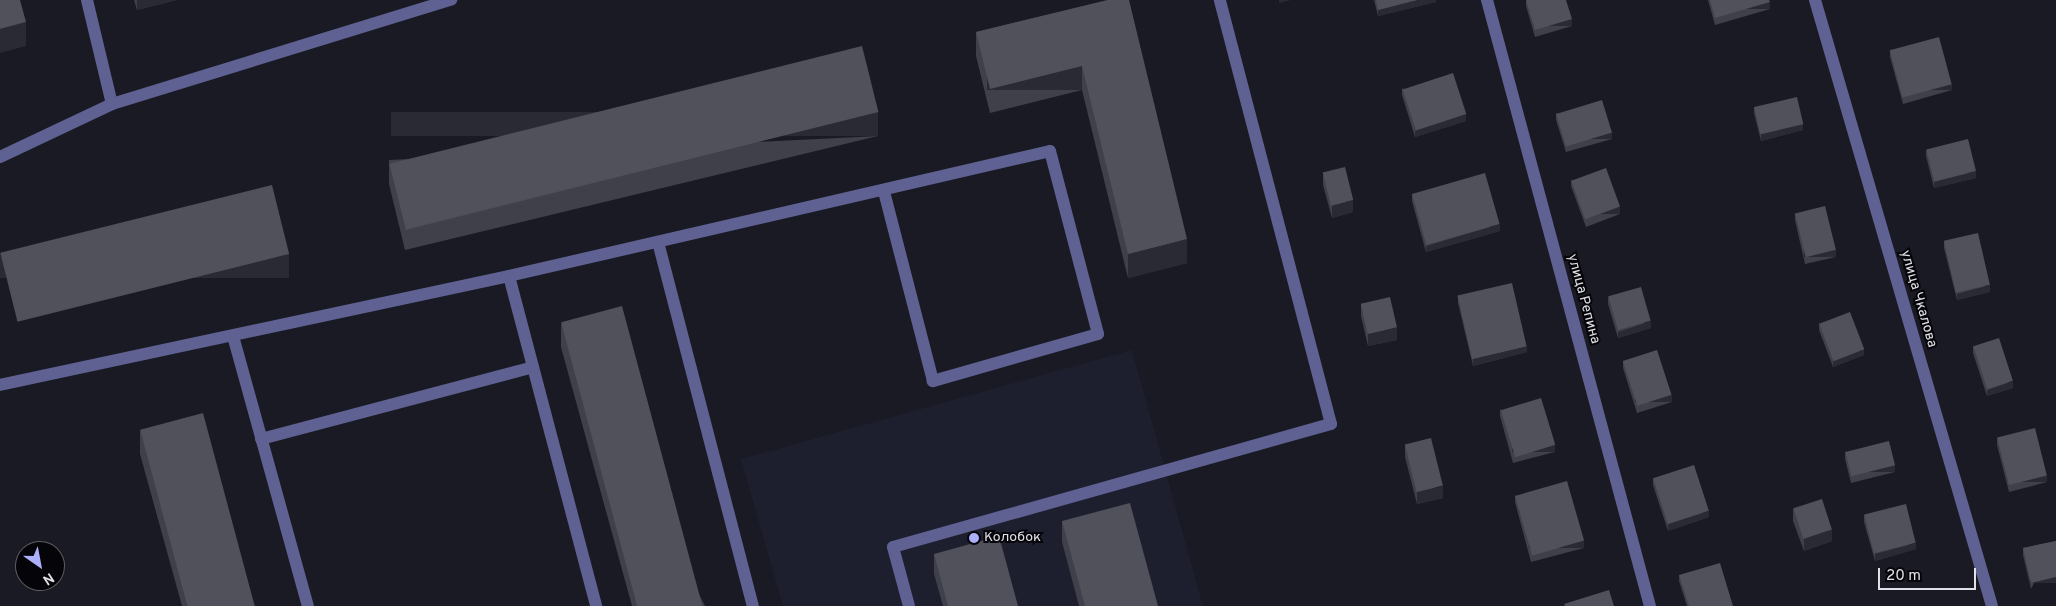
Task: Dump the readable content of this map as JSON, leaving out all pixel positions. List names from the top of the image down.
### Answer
{
  "streets": {
    "street": ["улица Репина", "улица Чкалова"]
  },
  "places": ["Колобок"],
  "scale_bar": "20 m",
  "north": "bottom right"
}
